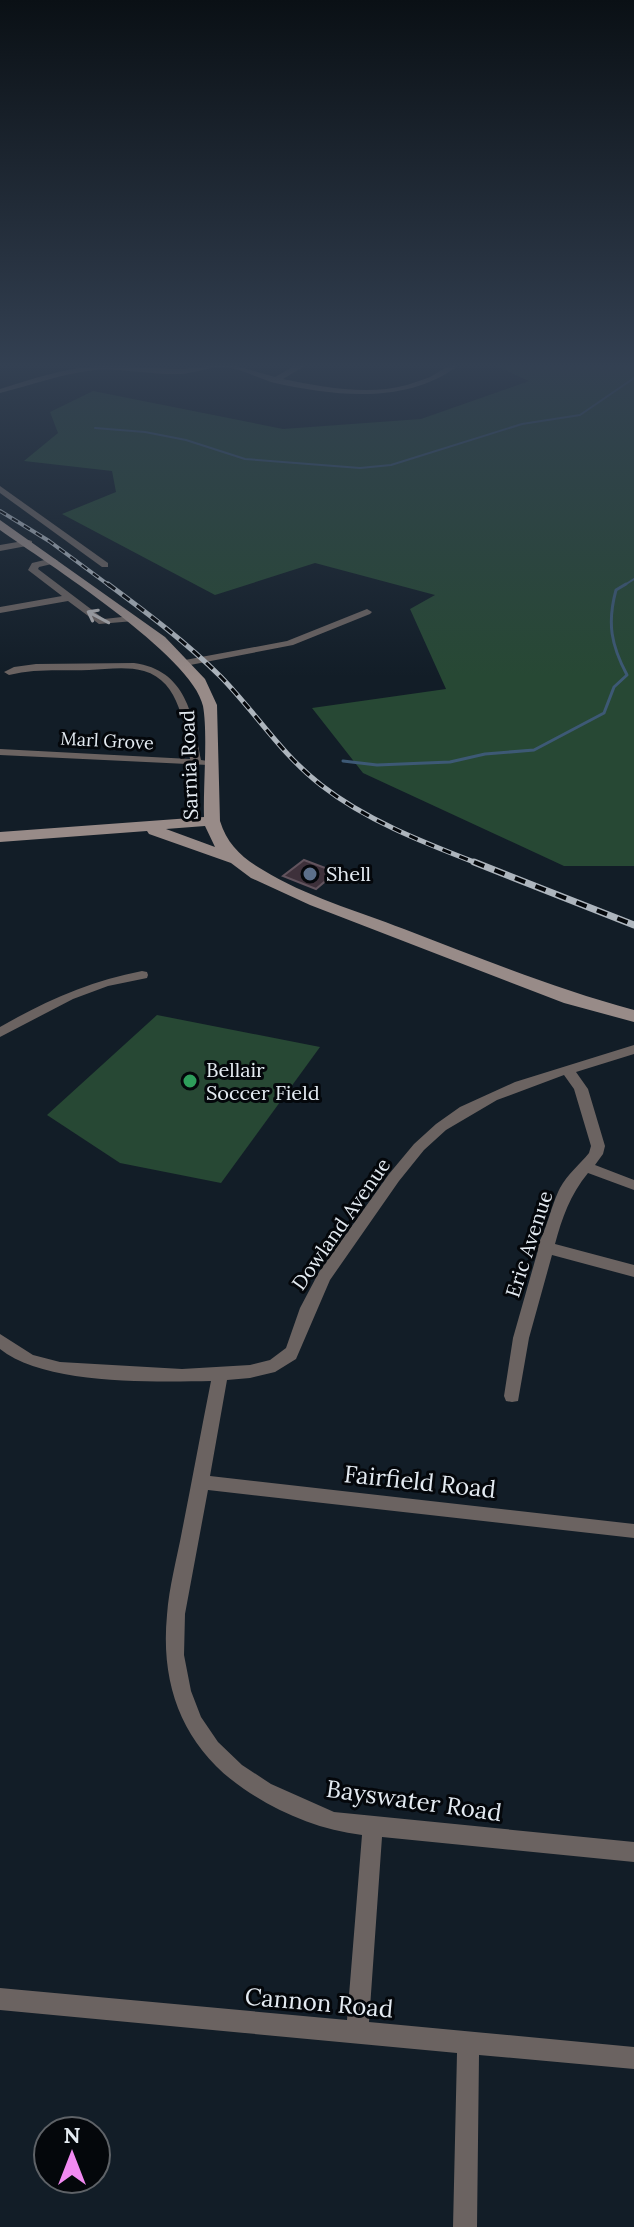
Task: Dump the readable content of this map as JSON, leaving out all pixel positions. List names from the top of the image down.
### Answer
{
  "streets": {
    "main road": ["Sarnia Road"],
    "street": [
      "Marl Grove",
      "Dowland Avenue",
      "Eric Avenue",
      "Fairfield Road",
      "Bayswater Road",
      "Cannon Road"
    ]
  },
  "crossings": [
    ["Marl Grove", "Sarnia Road"],
    ["Dowland Avenue", "Eric Avenue"],
    ["Dowland Avenue", "Bayswater Road"],
    ["Fairfield Road", "Bayswater Road"]
  ],
  "places": ["Shell", "Bellair Soccer Field"],
  "north": "top"
}
